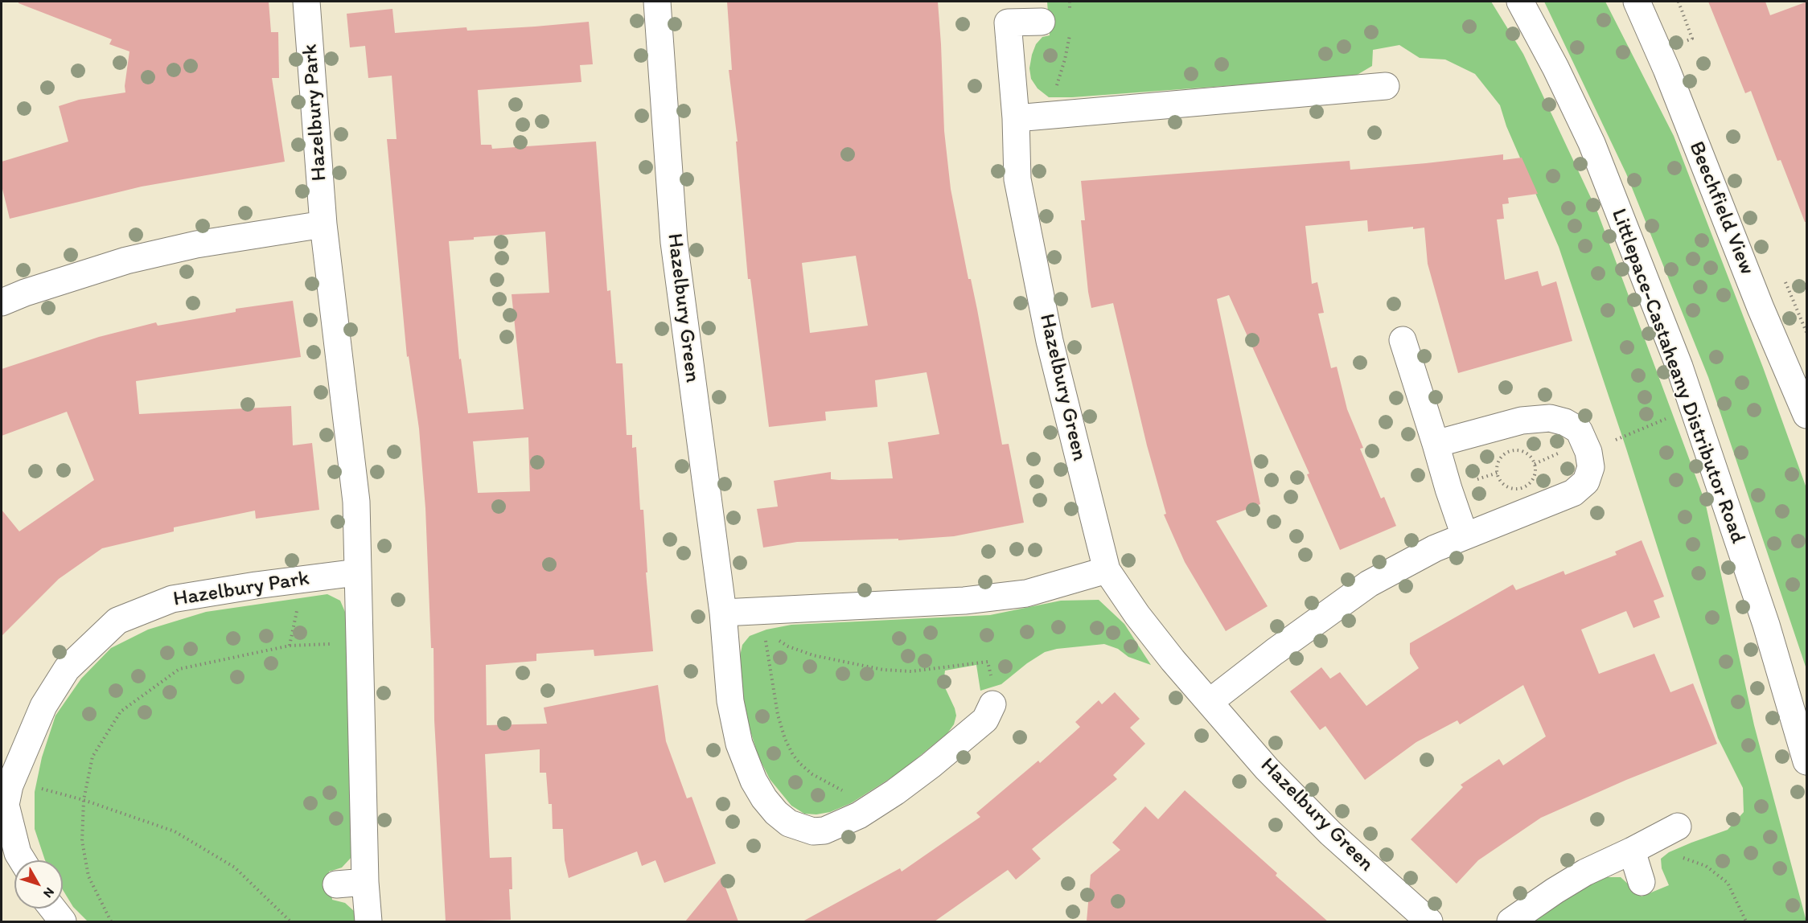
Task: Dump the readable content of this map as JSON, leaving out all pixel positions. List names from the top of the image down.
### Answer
{
  "streets": {
    "street": [
      "Hazelbury Park",
      "Beechfield View",
      "Hazelbury Green",
      "Littlepace-Castaheany Distributor Road"
    ]
  },
  "north": "bottom right"
}
